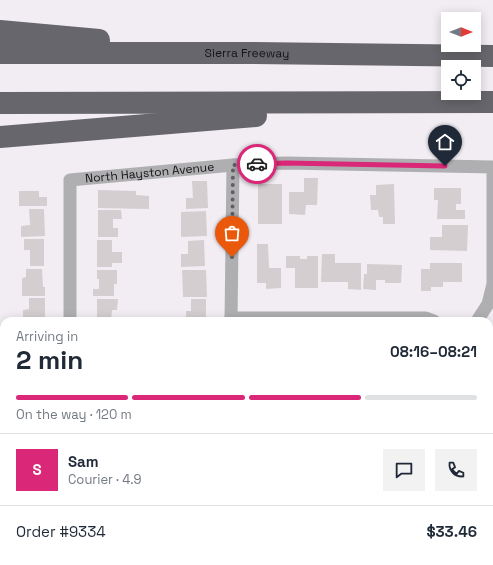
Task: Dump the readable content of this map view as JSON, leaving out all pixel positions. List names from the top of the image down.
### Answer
{
  "streets": {
    "highway": ["Sierra Freeway"],
    "street": ["North Hayston Avenue"]
  },
  "north": "right",
  "page": {
    "heading": ["2 min", "Arriving in", "08:16–08:21"],
    "panel": [
      "Sam",
      "Courier · 4.9",
      "Order #9334",
      "$33.46"
    ],
    "bar": "On the way · 120 m",
    "round": "S"
  }
}
